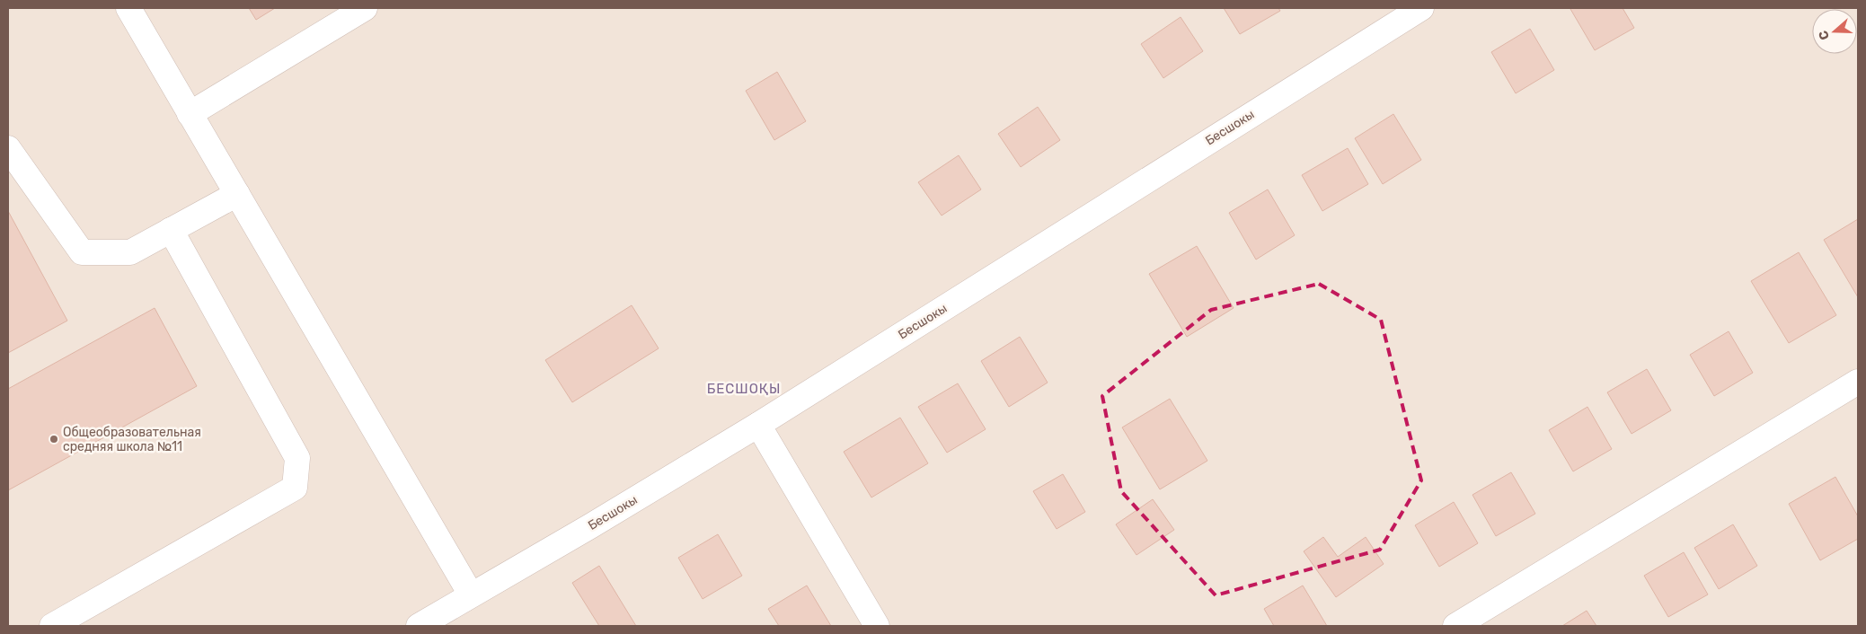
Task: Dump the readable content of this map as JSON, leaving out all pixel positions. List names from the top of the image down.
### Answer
{
  "streets": {
    "street": ["Бесшокы"]
  },
  "districts": ["БЕСШОҚЫ"],
  "places": ["Общеобразовательная средняя школа №11"],
  "north": "left"
}
